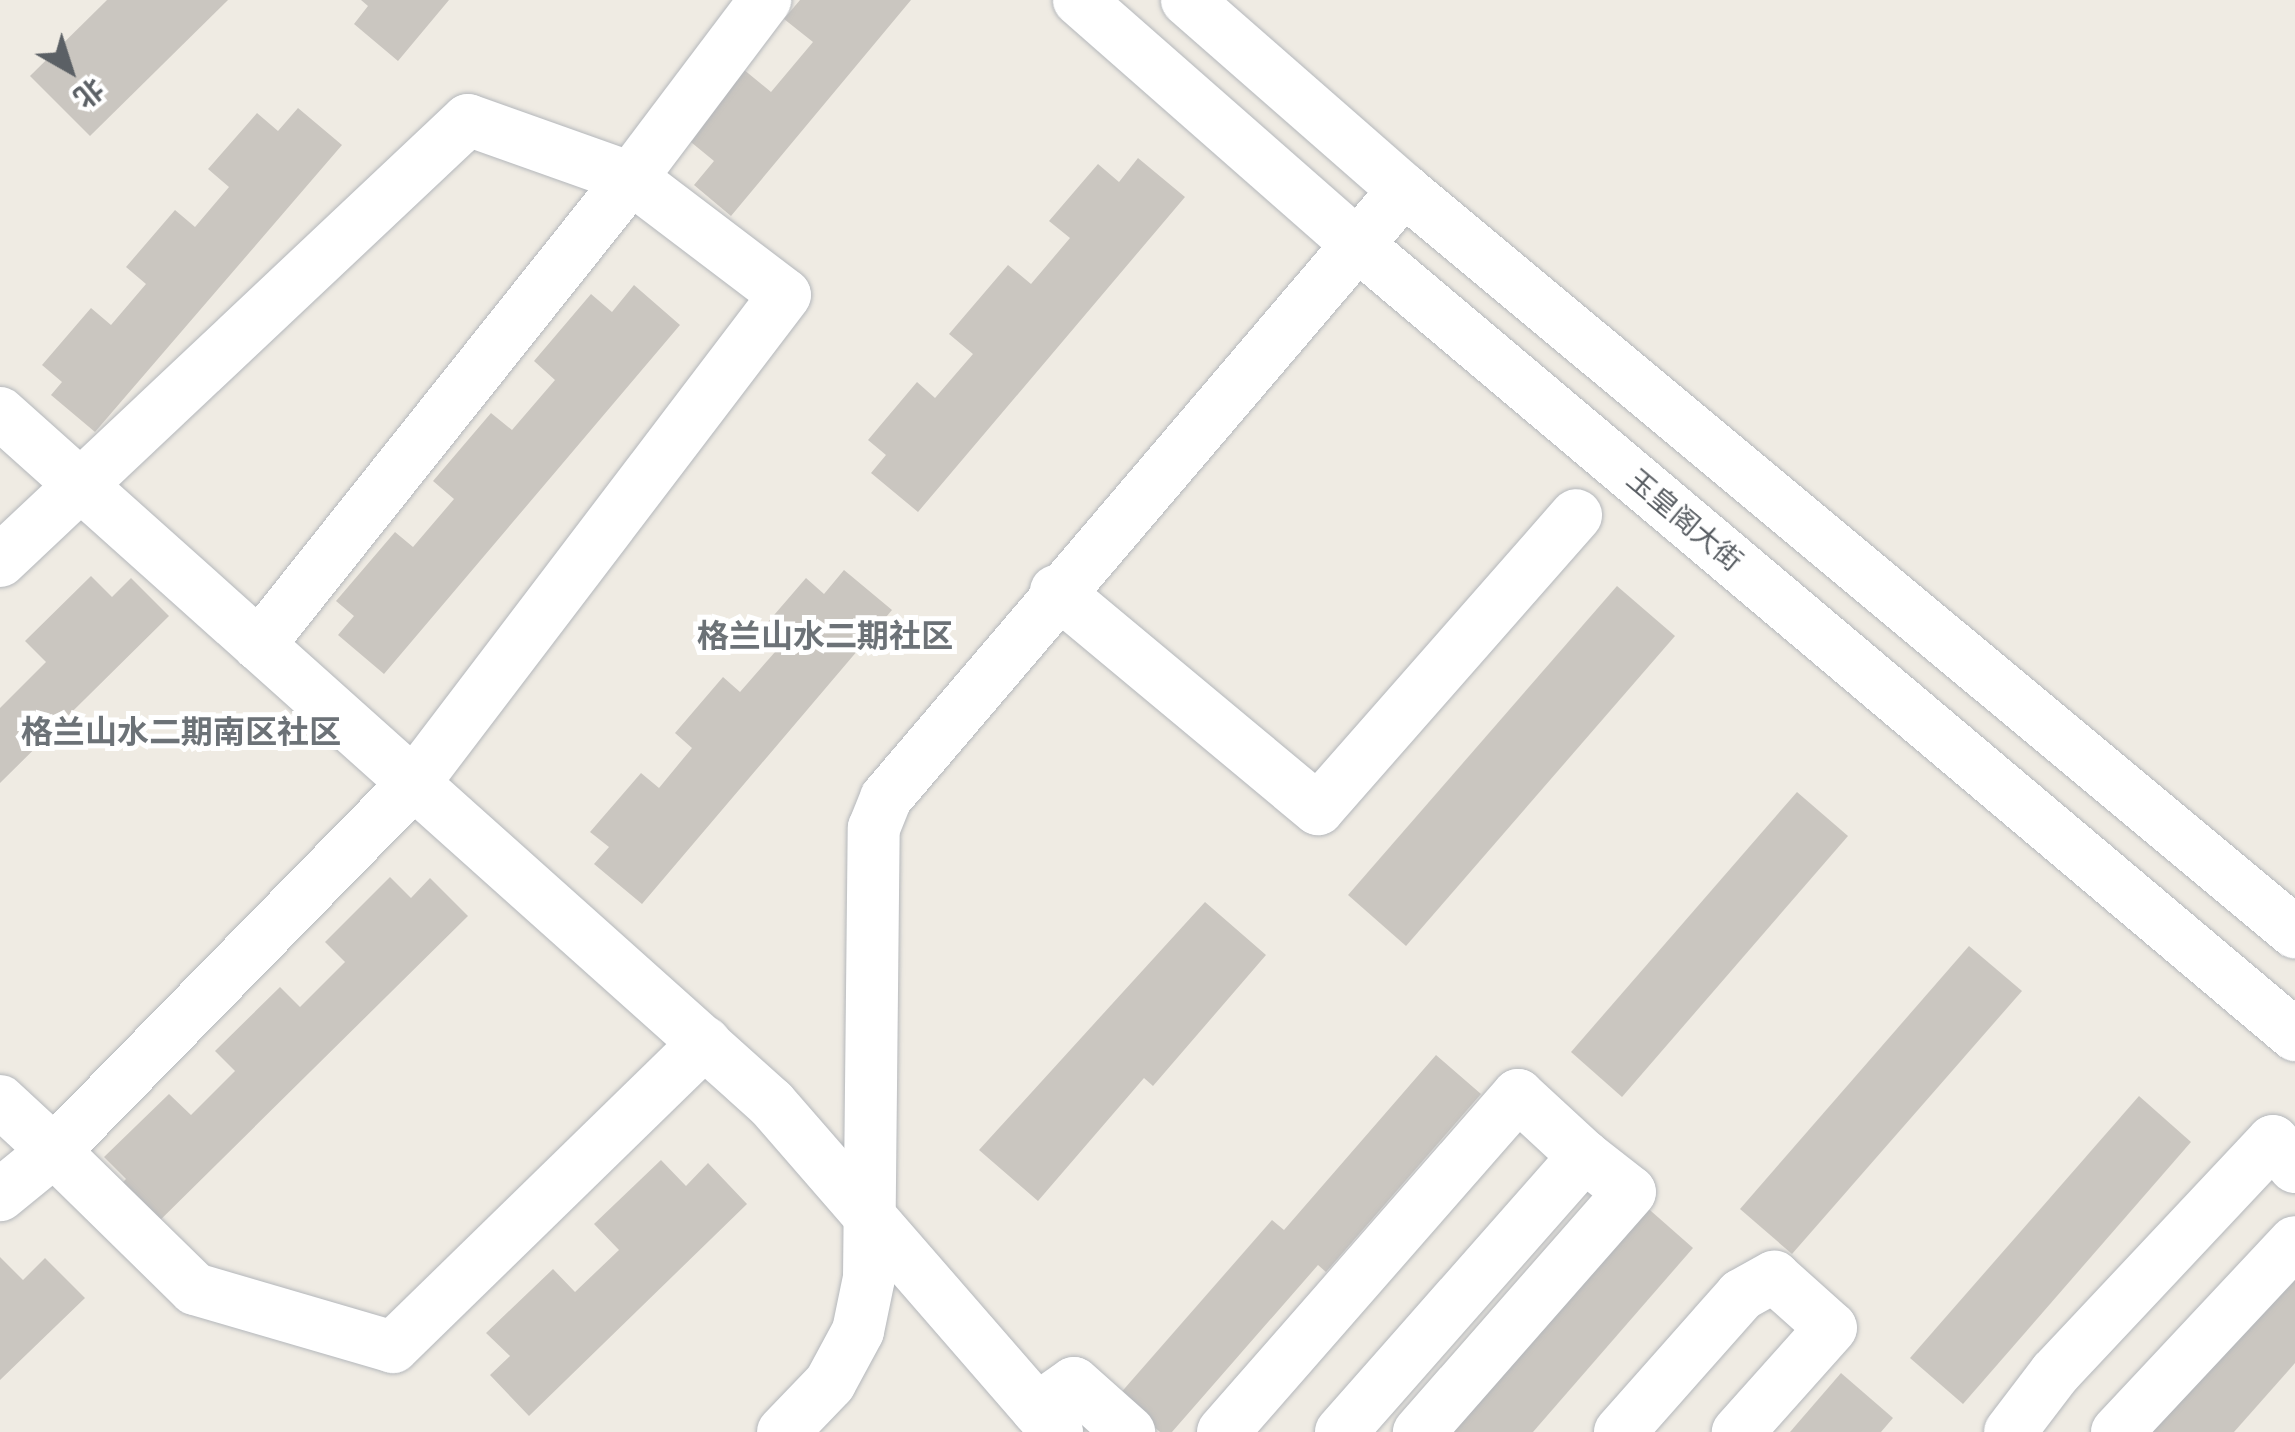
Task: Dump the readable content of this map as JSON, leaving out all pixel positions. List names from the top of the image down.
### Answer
{
  "streets": {
    "street": ["玉皇阁大街"]
  },
  "districts": ["格兰山水二期社区", "格兰山水二期南区社区"],
  "north": "bottom right"
}
